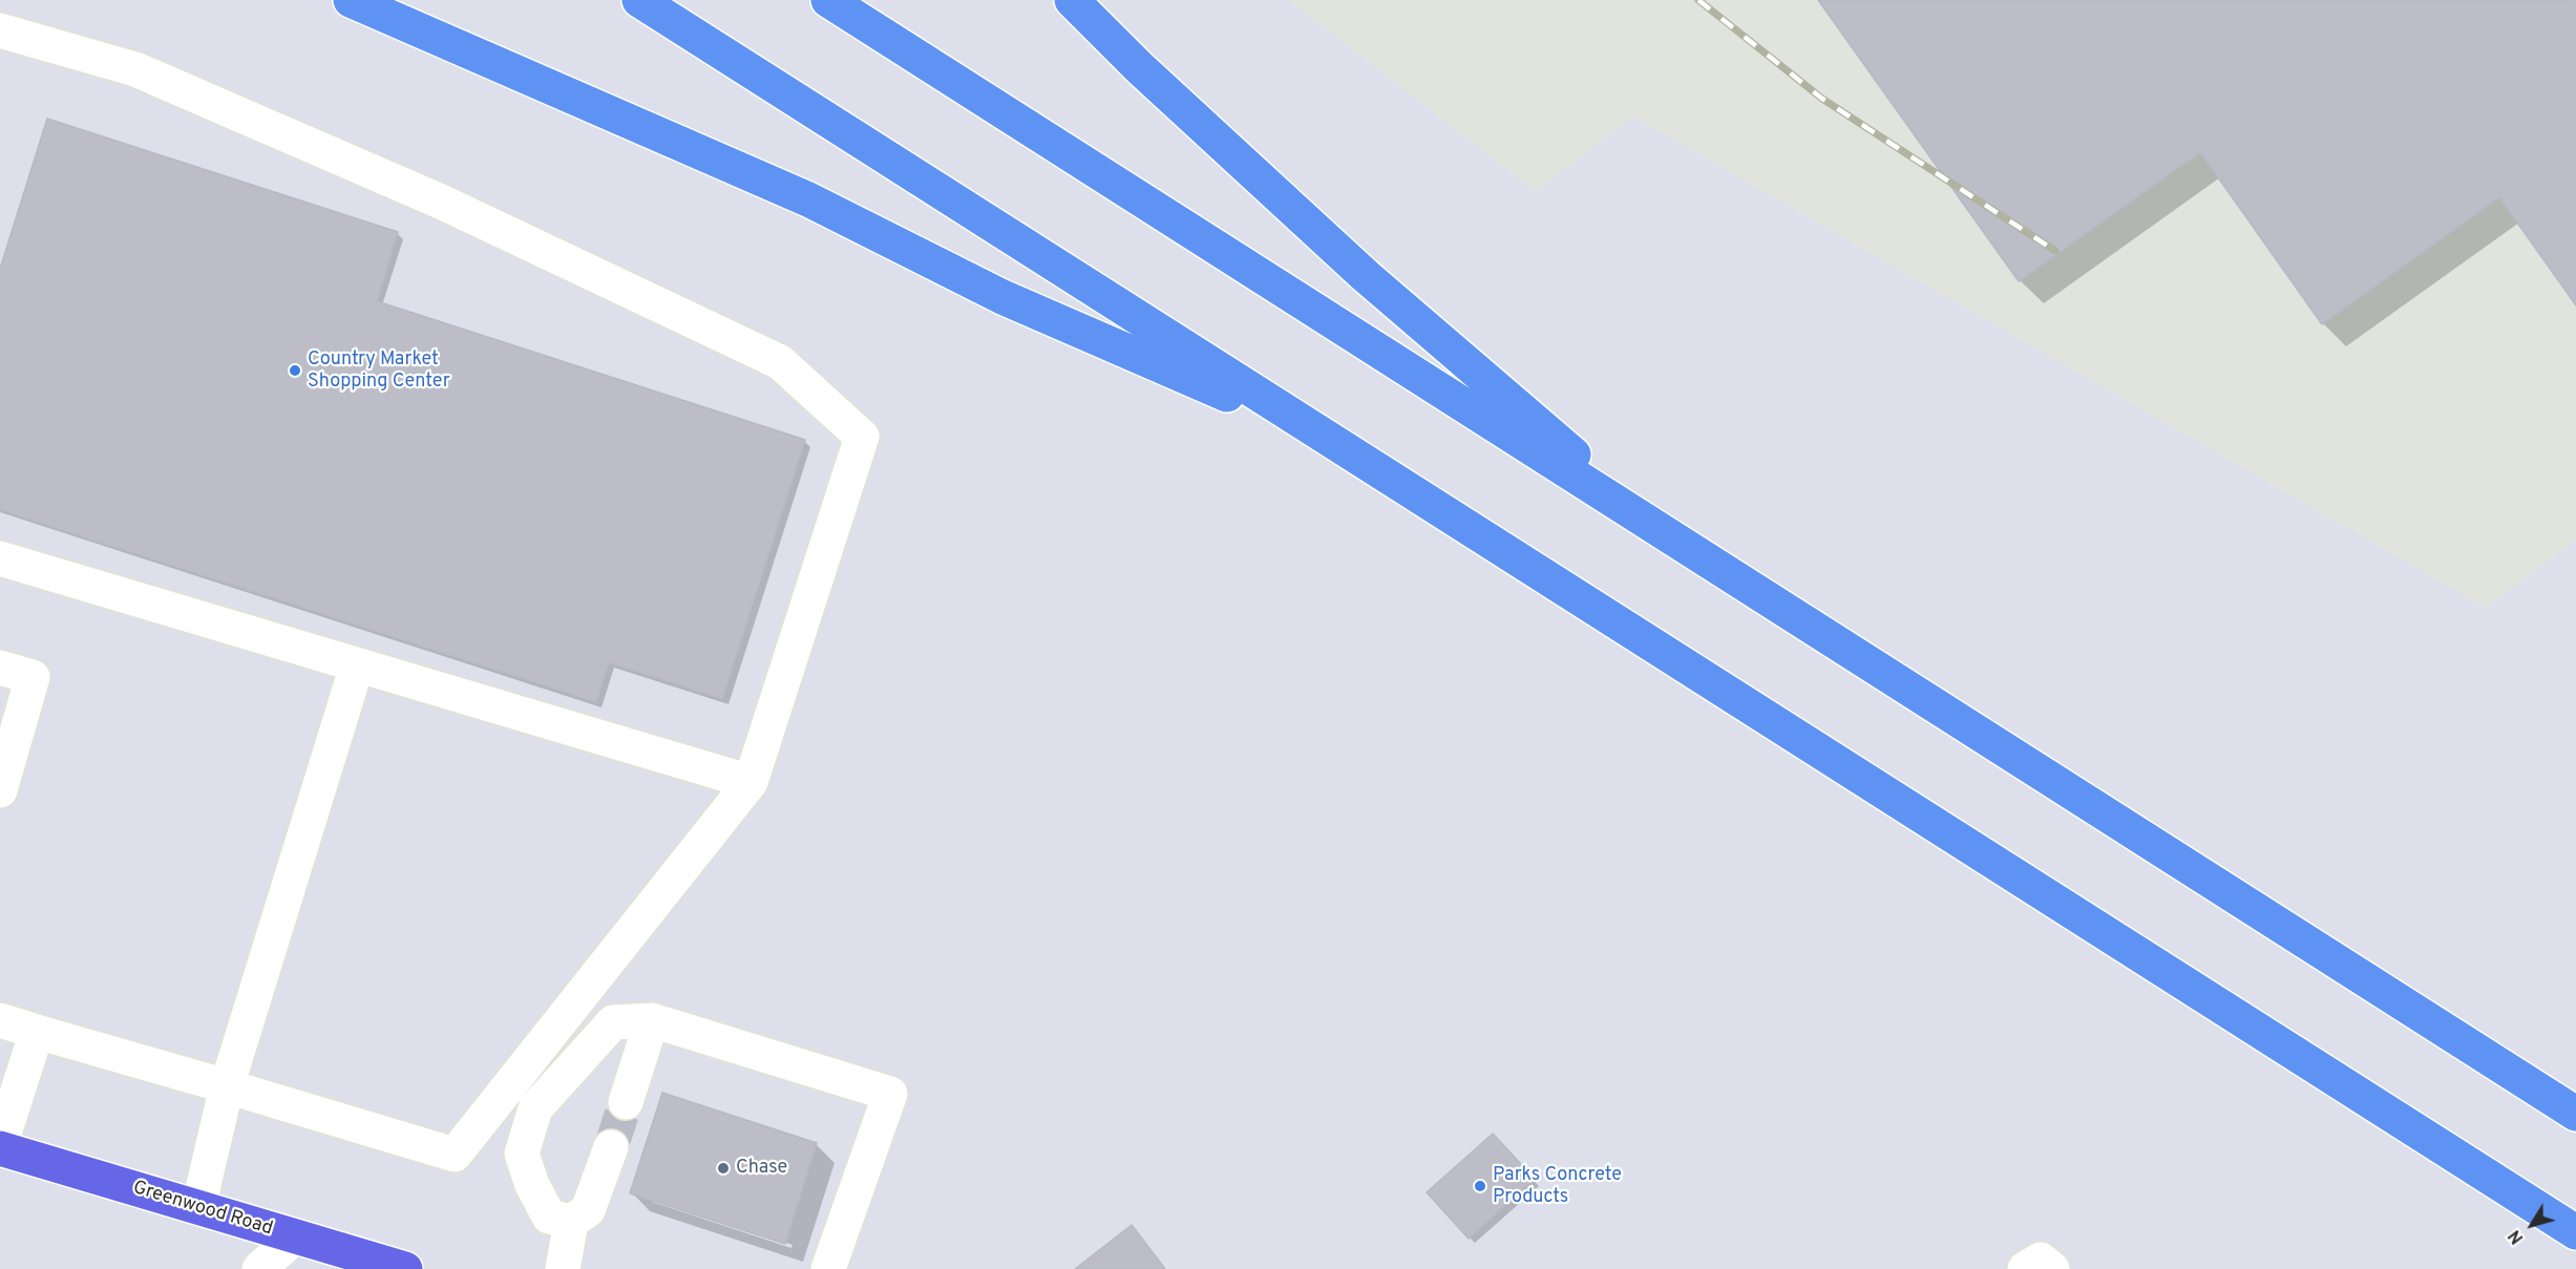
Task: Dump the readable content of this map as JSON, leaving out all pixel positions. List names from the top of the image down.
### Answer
{
  "streets": {
    "main road": ["Greenwood Road"]
  },
  "places": ["Country Market Shopping Center", "Chase", "Parks Concrete Products"],
  "north": "bottom left"
}
